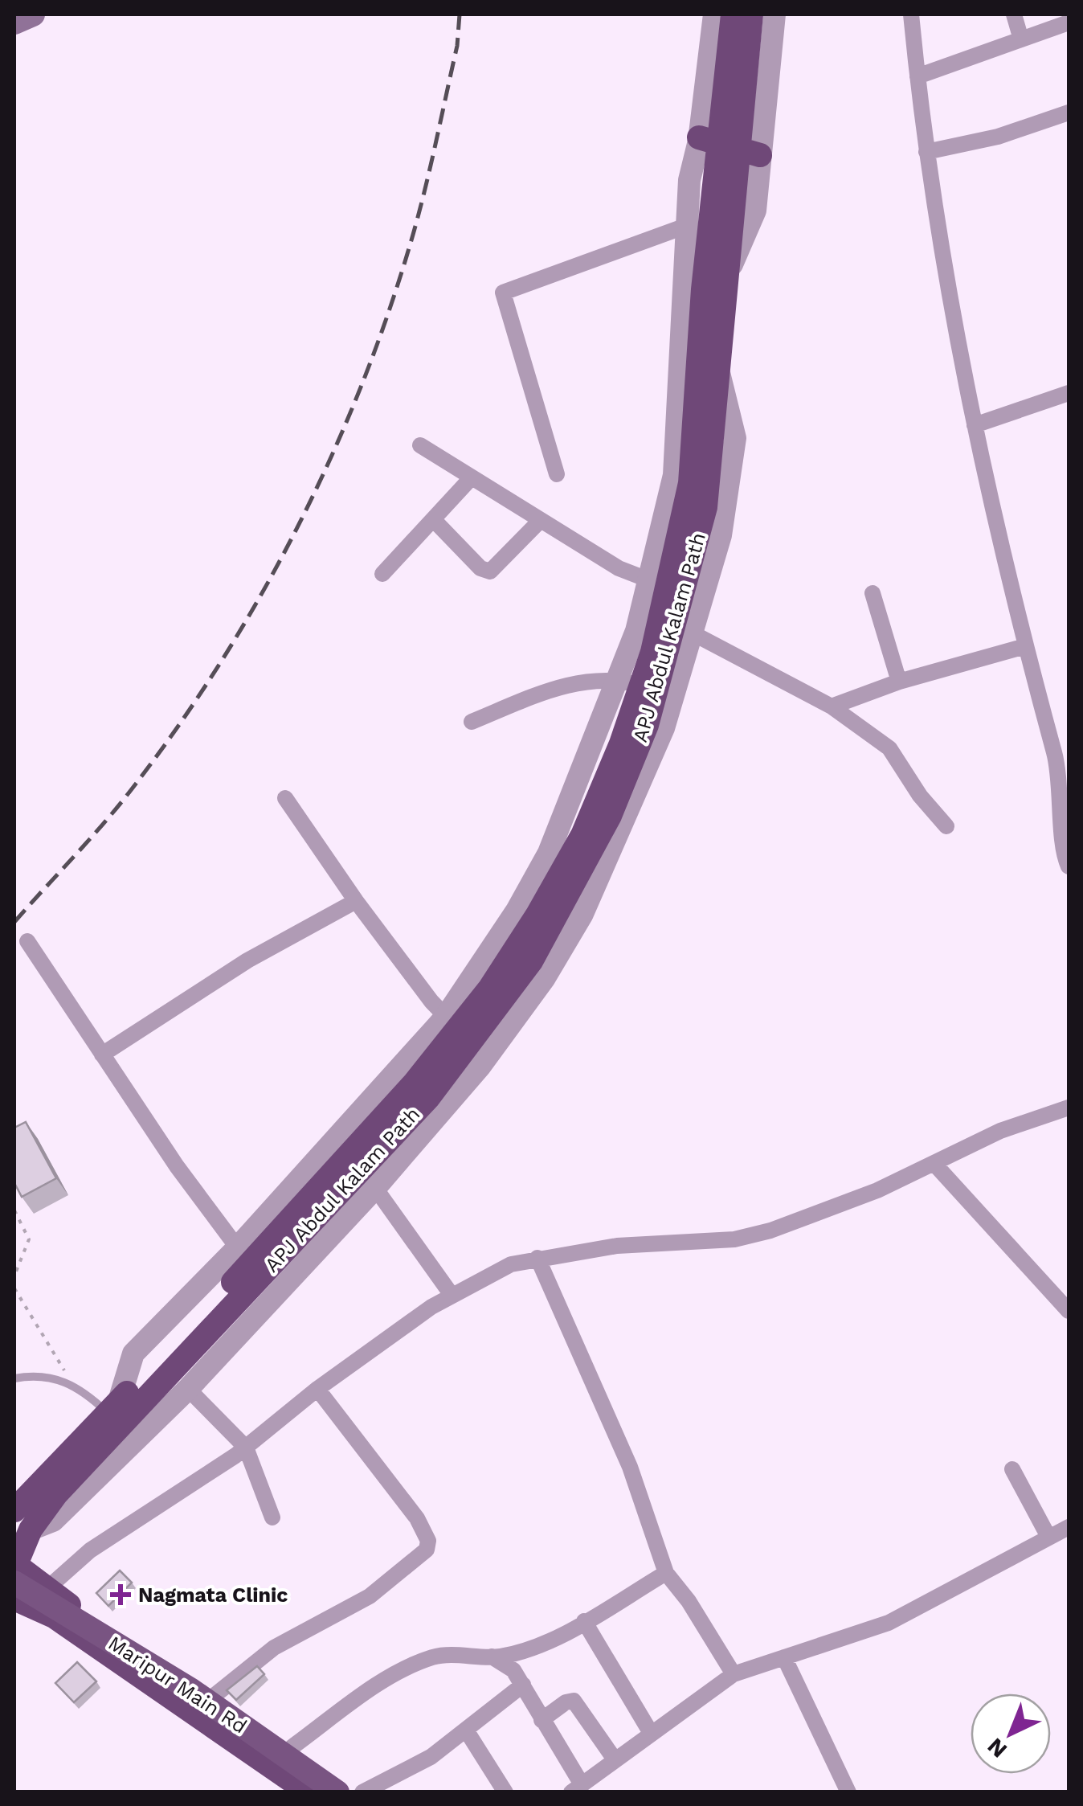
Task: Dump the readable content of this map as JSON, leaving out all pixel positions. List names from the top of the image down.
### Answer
{
  "streets": {
    "highway": ["APJ Abdul Kalam Path"],
    "main road": ["Maripur Main Rd"]
  },
  "crossings": [
    ["APJ Abdul Kalam Path", "Maripur Main Rd"]
  ],
  "places": {
    "health": ["Nagmata Clinic"]
  },
  "north": "bottom left"
}
